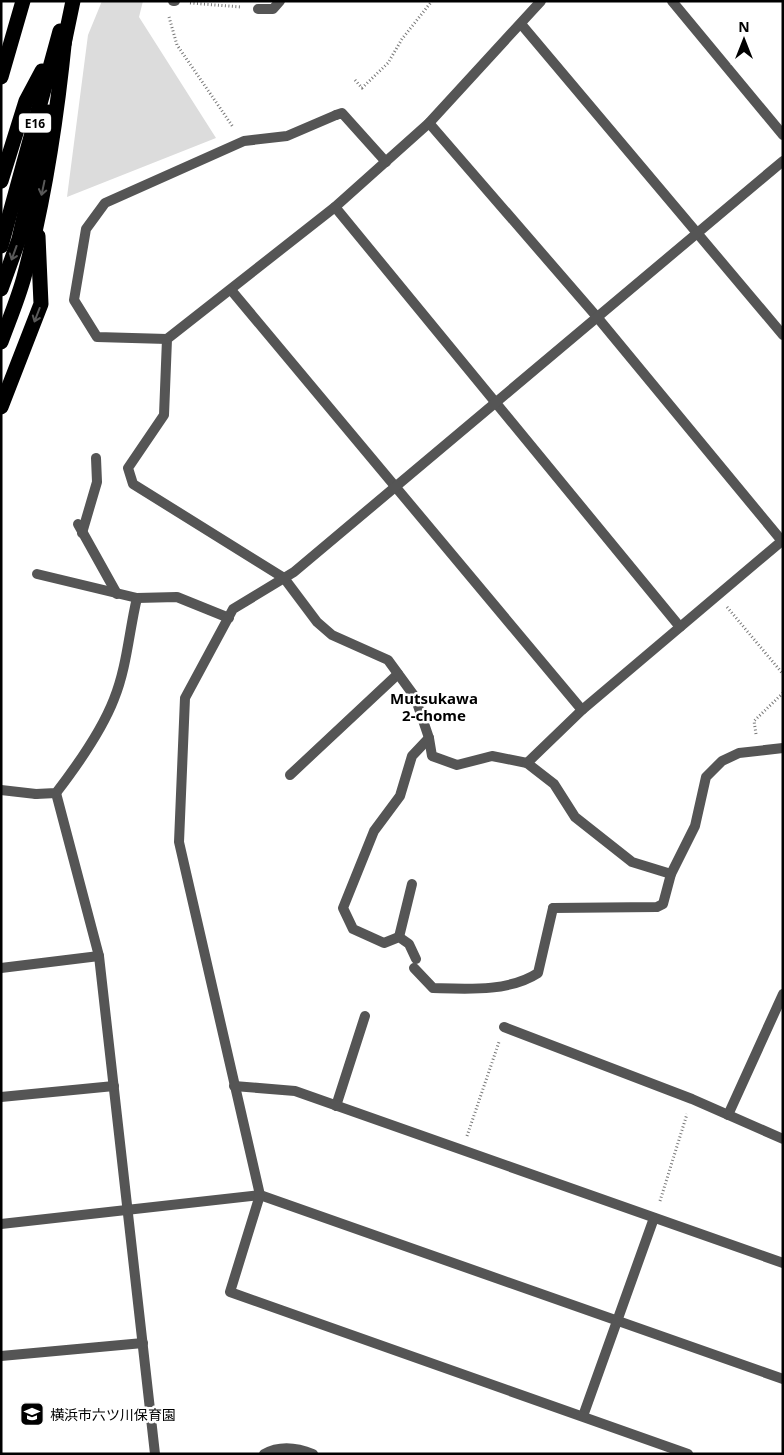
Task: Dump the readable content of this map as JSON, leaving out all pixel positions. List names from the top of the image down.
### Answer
{
  "streets": {
    "highway": ["E16"]
  },
  "districts": ["Mutsukawa 2-chome"],
  "places": {
    "school or university": ["横浜市六ツ川保育園"]
  },
  "north": "top"
}
